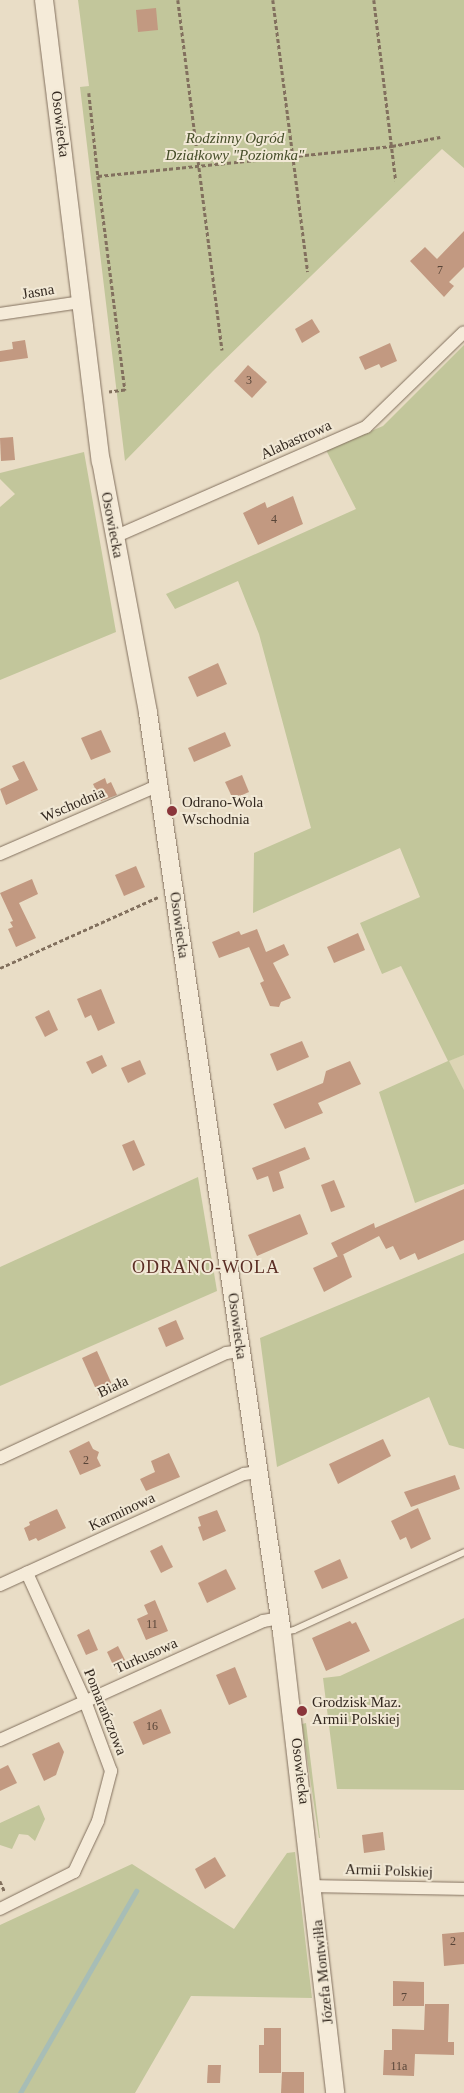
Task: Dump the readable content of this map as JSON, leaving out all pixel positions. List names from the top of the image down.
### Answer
{
  "streets": {
    "street": [
      "Osowiecka",
      "Jasna",
      "Alabastrowa",
      "Wschodnia",
      "Biała",
      "Karminowa",
      "Turkusowa",
      "Pomarańczowa",
      "Armii Polskiej",
      "Józefa Montwiłła"
    ]
  },
  "crossings": [
    ["Osowiecka", "Jasna"],
    ["Osowiecka", "Alabastrowa"],
    ["Osowiecka", "Wschodnia"],
    ["Osowiecka", "Biała"],
    ["Osowiecka", "Karminowa"],
    ["Osowiecka", "Turkusowa"],
    ["Osowiecka", "Józefa Montwiłła"],
    ["Karminowa", "Pomarańczowa"],
    ["Turkusowa", "Pomarańczowa"],
    ["Armii Polskiej", "Józefa Montwiłła"]
  ],
  "districts": ["ODRANO-WOLA"],
  "parks": ["Rodzinny Ogród Działkowy \"Poziomka\""],
  "places": ["Odrano-Wola Wschodnia", "Grodzisk Maz. Armii Polskiej"],
  "house_numbers": [
    "7",
    "3",
    "4",
    "2",
    "11",
    "16",
    "2",
    "7",
    "11a"
  ]
}
